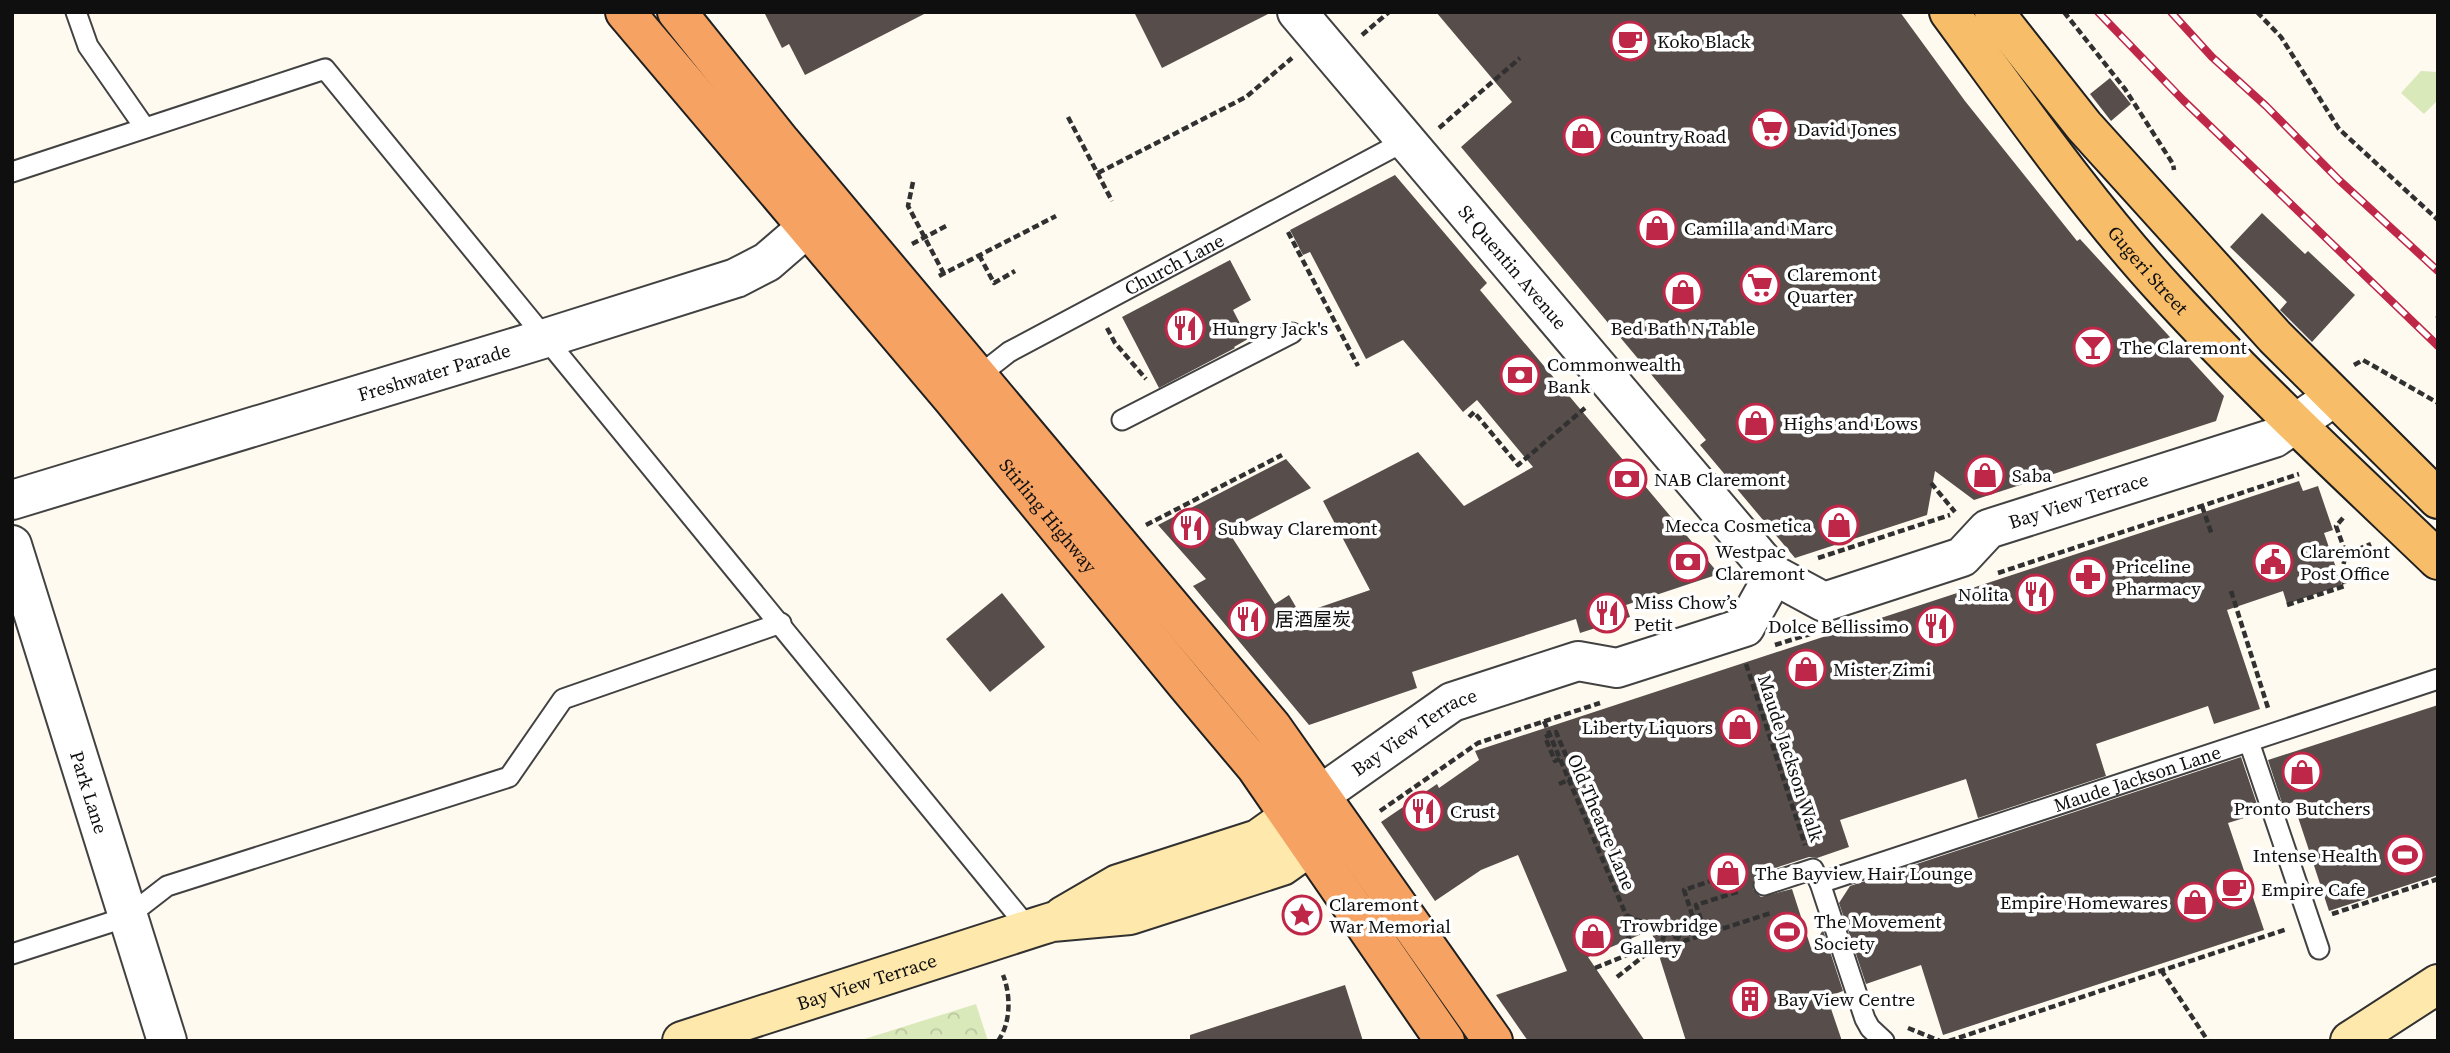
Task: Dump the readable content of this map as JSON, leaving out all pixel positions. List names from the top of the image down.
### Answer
{
  "streets": {
    "highway": ["Stirling Highway"],
    "main road": ["Gugeri Street", "Bay View Terrace"],
    "street": ["St Quentin Avenue", "Freshwater Parade", "Park Lane"],
    "lane": ["Church Lane", "Maude Jackson Lane"],
    "path": ["Maude Jackson Walk", "Old Theatre Lane"]
  },
  "crossings": [
    ["Church Lane", "St Quentin Avenue"],
    ["Church Lane", "Stirling Highway"],
    ["St Quentin Avenue", "Bay View Terrace"],
    ["Gugeri Street", "Bay View Terrace"],
    ["Freshwater Parade", "Stirling Highway"],
    ["Bay View Terrace", "Stirling Highway"],
    ["Maude Jackson Walk", "Maude Jackson Lane"]
  ],
  "places": {
    "cafe": ["Koko Black", "Empire Cafe"],
    "supermarket": ["David Jones", "Claremont Quarter"],
    "shop": [
      "Country Road",
      "Camilla and Marc",
      "Bed Bath N Table",
      "Highs and Lows",
      "Saba",
      "Mecca Cosmetica",
      "Mister Zimi",
      "Liberty Liquors",
      "Pronto Butchers",
      "The Bayview Hair Lounge",
      "Empire Homewares",
      "Trowbridge Gallery"
    ],
    "restaurant": [
      "Hungry Jack's",
      "Subway Claremont",
      "Nolita",
      "Miss Chow’s Petit",
      "居酒屋炭",
      "Dolce Bellissimo",
      "Crust"
    ],
    "bar": ["The Claremont"],
    "bank": ["Commonwealth Bank", "NAB Claremont", "Westpac Claremont"],
    "public building": ["Claremont Post Office"],
    "pharmacy": ["Priceline Pharmacy"],
    "sports": ["Intense Health", "The Movement Society"],
    "place": ["Claremont War Memorial"],
    "building": ["Bay View Centre"]
  }
}
